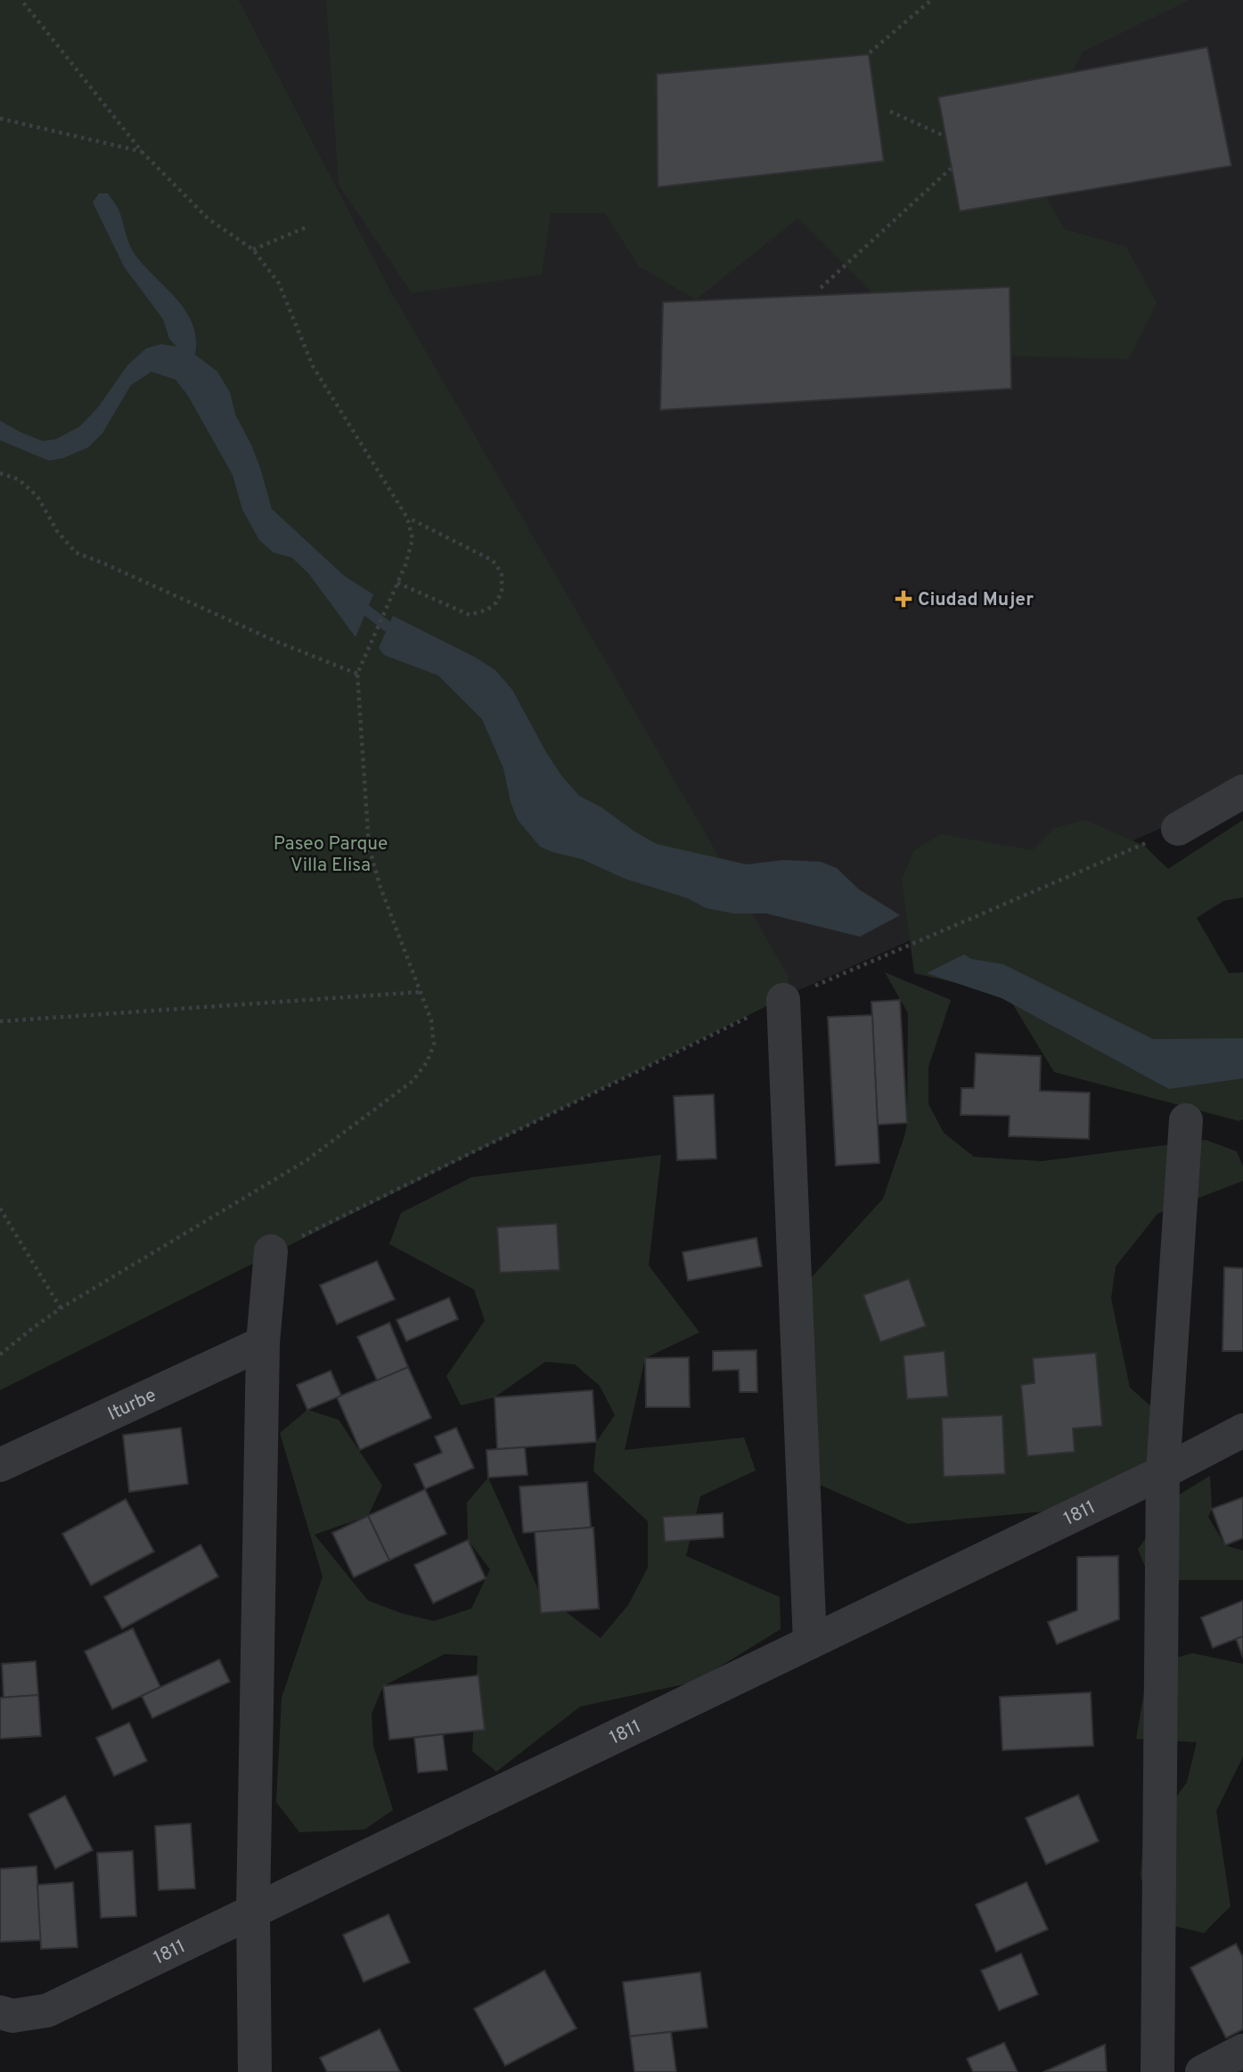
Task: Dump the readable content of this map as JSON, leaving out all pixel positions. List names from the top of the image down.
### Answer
{
  "streets": {
    "street": ["Iturbe", "1811"]
  },
  "parks": ["Paseo Parque Villa Elisa"],
  "places": {
    "health": ["Ciudad Mujer"]
  }
}
